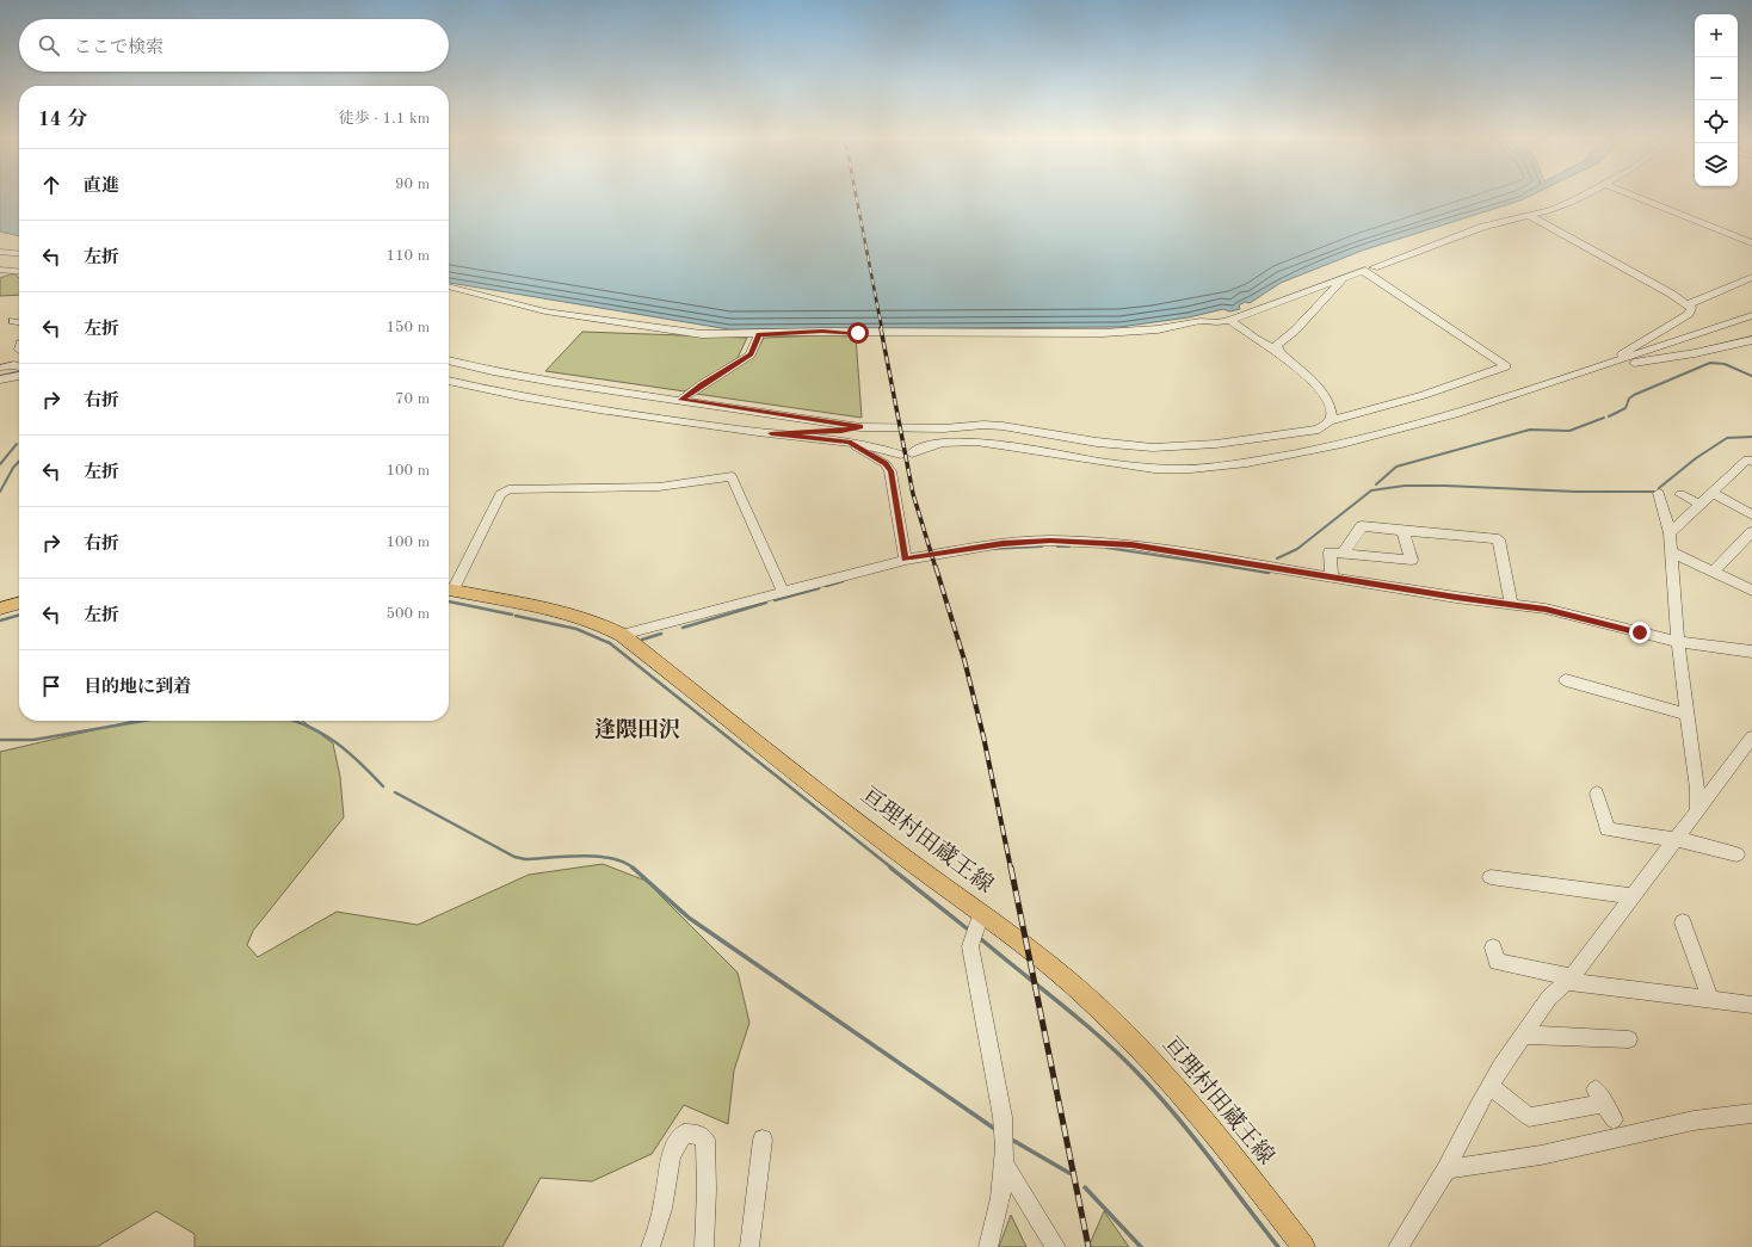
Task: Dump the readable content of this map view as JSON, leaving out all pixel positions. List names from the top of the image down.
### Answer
{
  "streets": {
    "main road": ["亘理村田蔵王線"]
  },
  "districts": ["逢隈田沢"],
  "page": {
    "map_buttons": ["+", "−"],
    "search": "ここで検索",
    "heading": ["14 分", "徒歩 · 1.1 km"],
    "list": [
      ["直進", "90 m"],
      ["左折", "110 m"],
      ["左折", "150 m"],
      ["右折", "70 m"],
      ["左折", "100 m"],
      ["右折", "100 m"],
      ["左折", "500 m"],
      "目的地に到着"
    ]
  }
}
